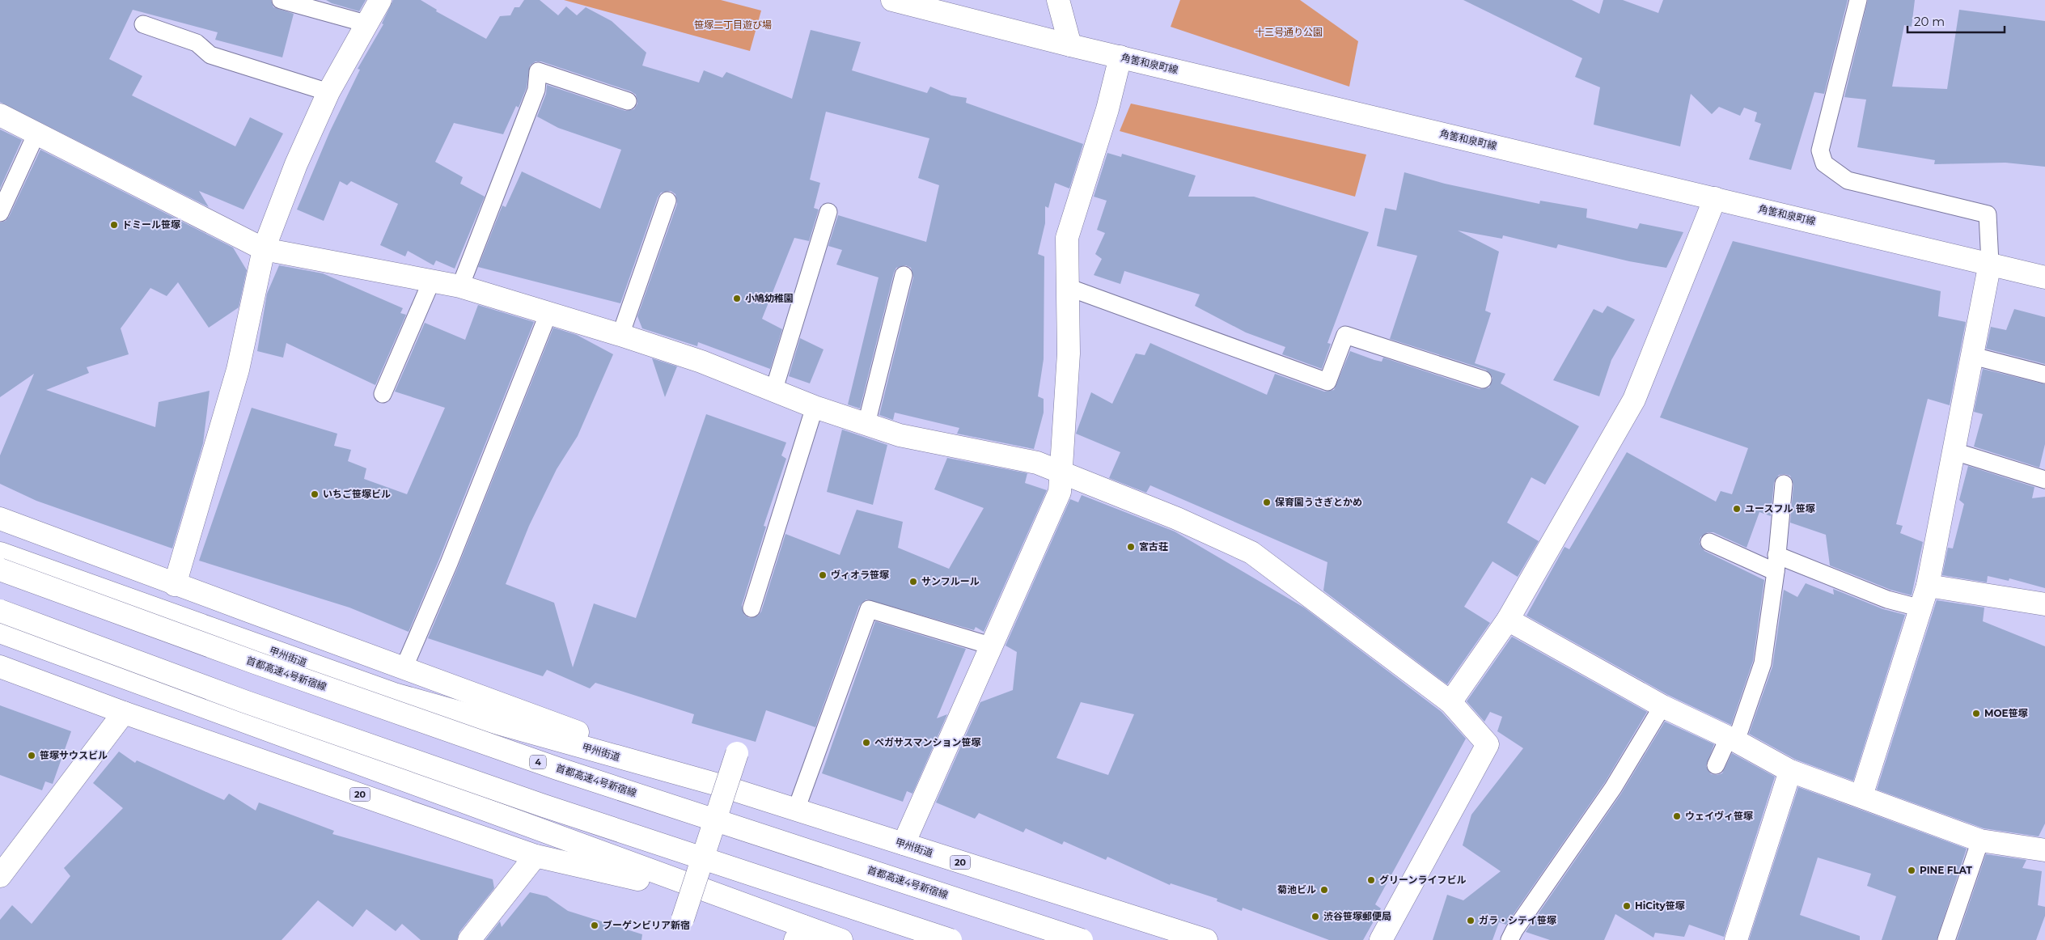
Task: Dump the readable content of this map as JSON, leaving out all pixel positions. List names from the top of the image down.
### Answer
{
  "streets": {
    "main road": [
      "角筈和泉町線",
      "甲州街道",
      "首都高速4号新宿線",
      "4",
      "20"
    ]
  },
  "parks": ["笹塚二丁目遊び場", "十三号通り公園"],
  "places": [
    "ドミール笹塚",
    "小鳩幼稚園",
    "いちご笹塚ビル",
    "保育園うさぎとかめ",
    "ユースフル 笹塚",
    "宮古荘",
    "ヴィオラ笹塚",
    "サンフルール",
    "MOE笹塚",
    "ペガサスマンション笹塚",
    "笹塚サウスビル",
    "ウェイヴィ笹塚",
    "PINE FLAT",
    "グリーンライフビル",
    "菊池ビル",
    "HiCity笹塚",
    "渋谷笹塚郵便局",
    "ガラ・シテイ笹塚",
    "ブーゲンビリア新宿"
  ],
  "scale_bar": "20 m"
}
